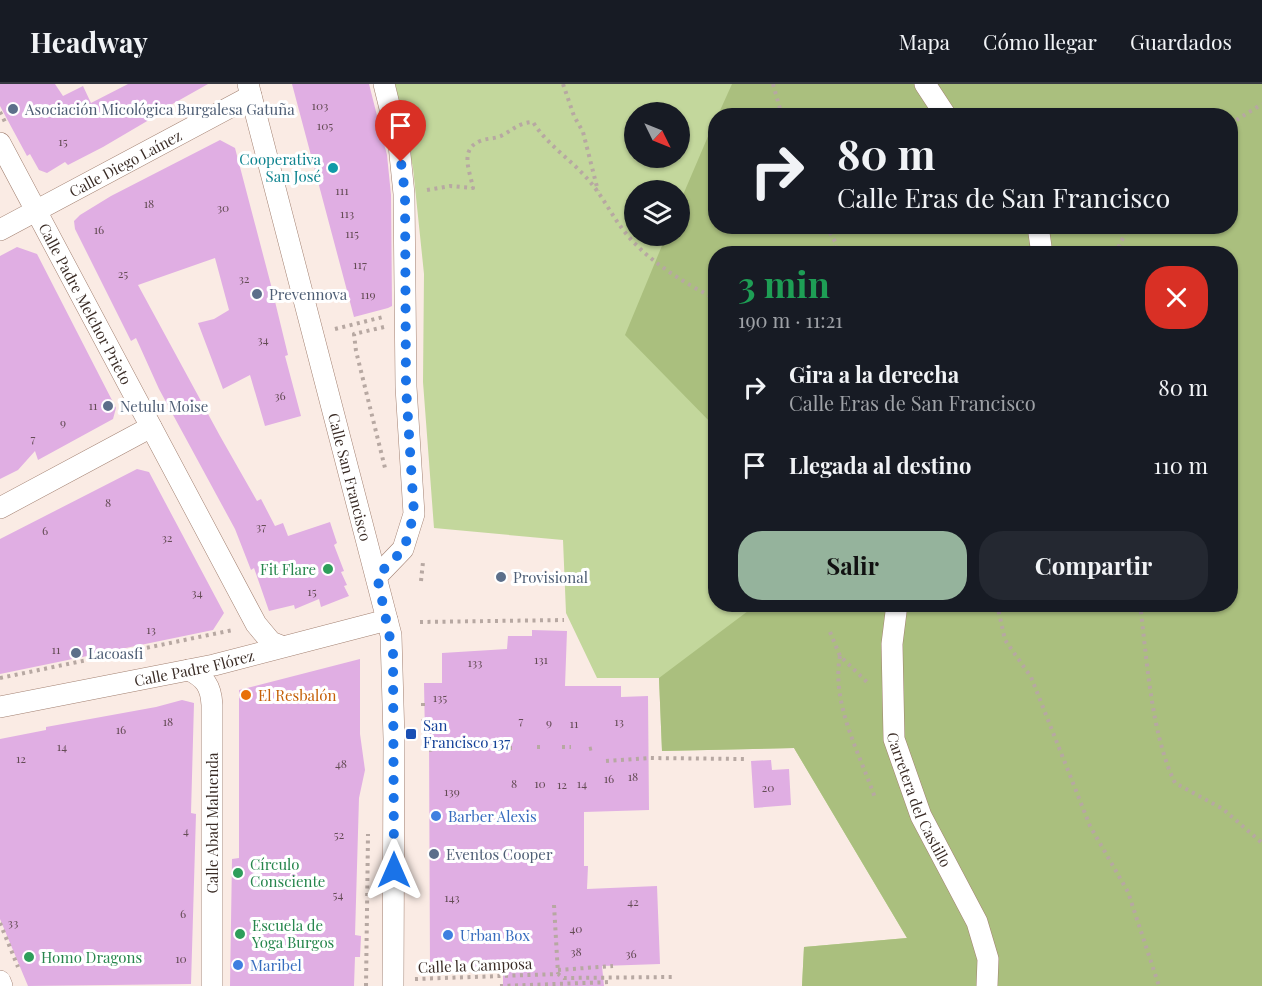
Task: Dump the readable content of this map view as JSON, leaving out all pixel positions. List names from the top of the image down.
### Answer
{
  "streets": {
    "street": [
      "Calle Diego Laínez",
      "Calle Padre Melchor Prieto",
      "Calle San Francisco",
      "Calle Padre Flórez",
      "Carretera del Castillo",
      "Calle Abad Maluenda"
    ],
    "path": ["Calle la Camposa"]
  },
  "crossings": [
    ["Calle Diego Laínez", "Calle Padre Melchor Prieto"],
    ["Calle Diego Laínez", "Calle San Francisco"],
    ["Calle Padre Melchor Prieto", "Calle Padre Flórez"],
    ["Calle San Francisco", "Calle Padre Flórez"],
    ["Calle San Francisco", "Calle la Camposa"],
    ["Calle Padre Flórez", "Calle Abad Maluenda"]
  ],
  "places": {
    "other": [
      "Asociación Micológica Burgalesa Gatuña",
      "Cooperativa San José",
      "Prevennova",
      "Netulu Moise",
      "Fit Flare",
      "Provisional",
      "Lacoasfi",
      "El Resbalón",
      "Barber Alexis",
      "Eventos Cooper",
      "Círculo Consciente",
      "Escuela de Yoga Burgos",
      "Urban Box",
      "Homo Dragons",
      "Maribel"
    ],
    "transit": ["San Francisco 137"]
  },
  "house_numbers": [
    "103",
    "105",
    "15",
    "111",
    "18",
    "30",
    "113",
    "16",
    "115",
    "117",
    "25",
    "32",
    "119",
    "34",
    "36",
    "11",
    "9",
    "7",
    "8",
    "37",
    "6",
    "32",
    "15",
    "34",
    "13",
    "11",
    "131",
    "133",
    "135",
    "7",
    "18",
    "13",
    "9",
    "11",
    "16",
    "14",
    "12",
    "48",
    "18",
    "16",
    "8",
    "10",
    "14",
    "12",
    "20",
    "139",
    "4",
    "52",
    "54",
    "143",
    "42",
    "6",
    "33",
    "40",
    "38",
    "36",
    "10"
  ],
  "north": "bottom right",
  "page": {
    "header": "Headway",
    "nav": ["Mapa", "Cómo llegar", "Guardados"],
    "turn": ["80 m", "Calle Eras de San Francisco"],
    "heading": ["3 min", "190 m · 11:21"],
    "list": [
      {
        "name": "Gira a la derecha",
        "note": "Calle Eras de San Francisco",
        "value": "80 m"
      },
      {
        "name": "Llegada al destino",
        "value": "110 m"
      }
    ],
    "buttons": ["Salir", "Compartir"]
  }
}
